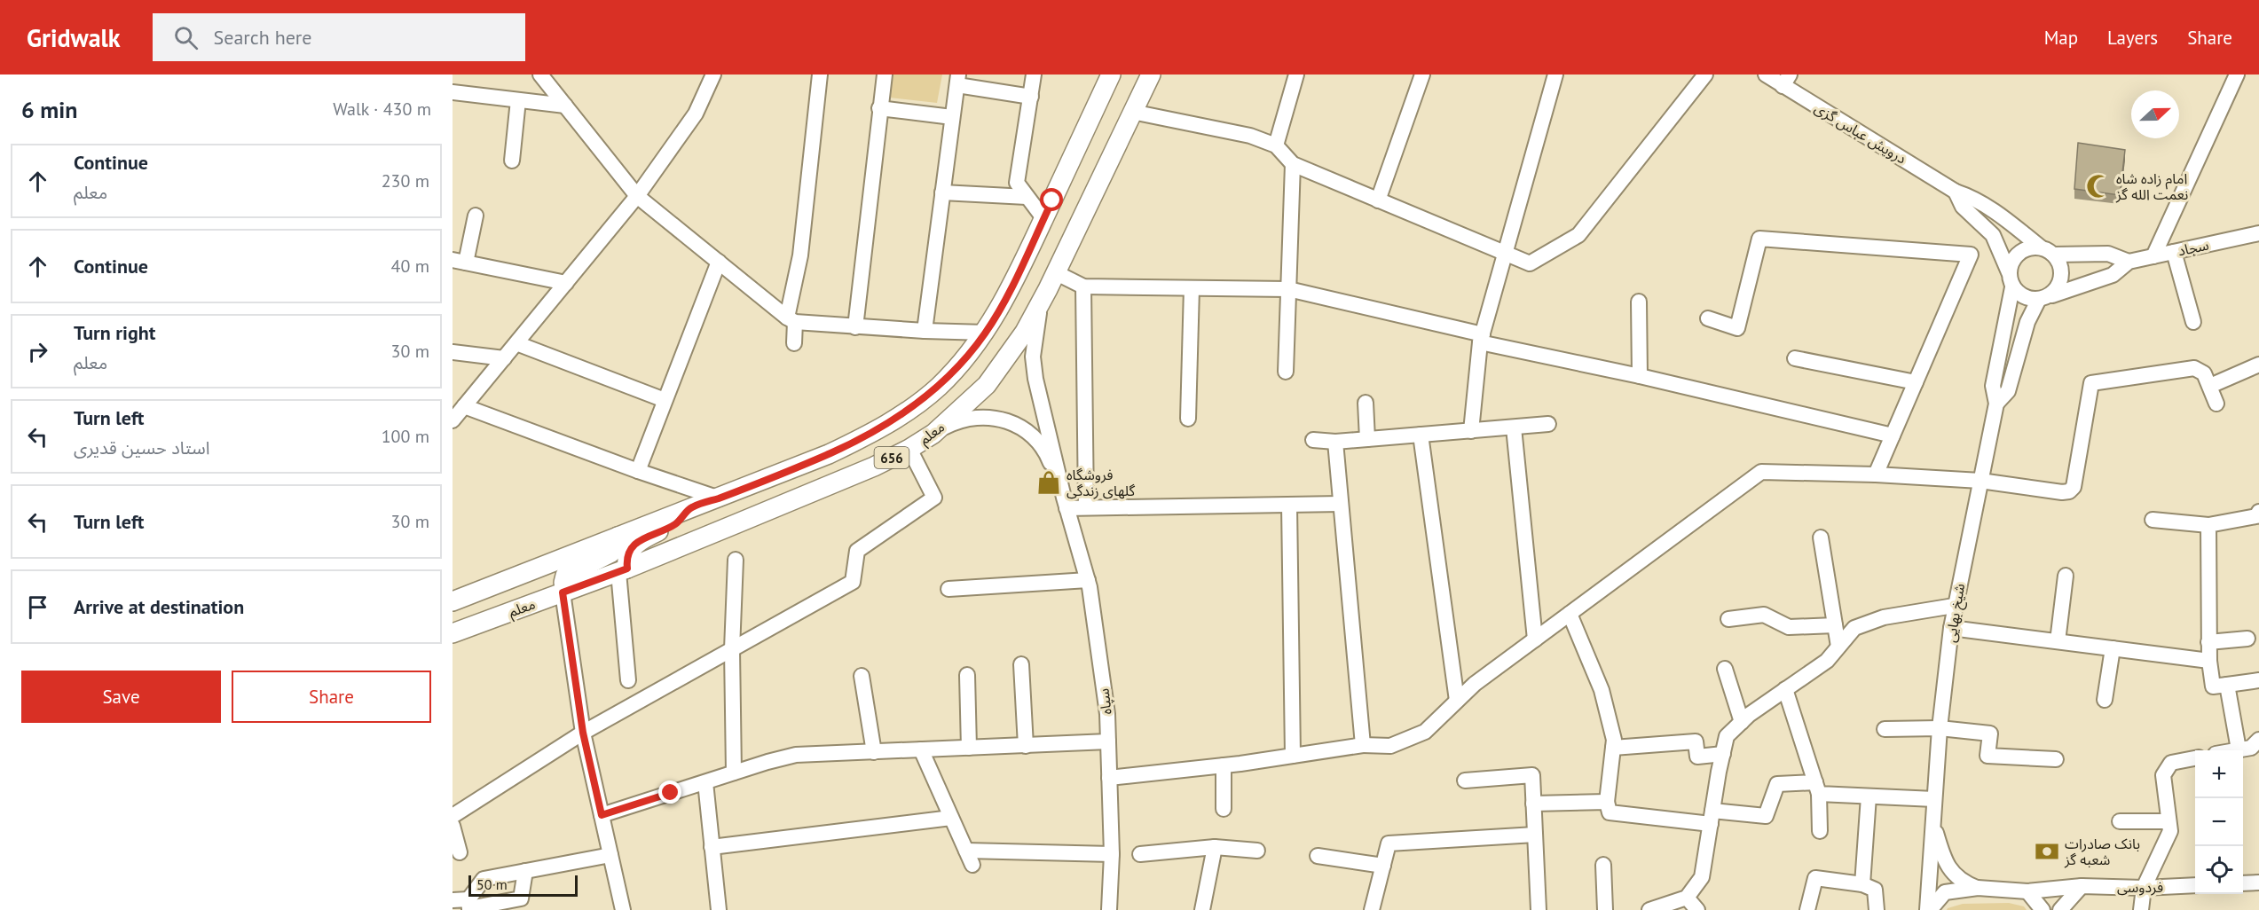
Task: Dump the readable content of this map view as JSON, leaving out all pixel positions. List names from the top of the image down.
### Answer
{
  "streets": {
    "main road": ["معلم", "656"],
    "street": [
      "درویش عباس گزی",
      "سجاد",
      "شیخ بهایی",
      "سپاه",
      "فردوسی"
    ]
  },
  "crossings": [
    ["درویش عباس گزی", "سجاد"],
    ["درویش عباس گزی", "شیخ بهایی"],
    ["سجاد", "شیخ بهایی"],
    ["شیخ بهایی", "فردوسی"]
  ],
  "places": {
    "mosque": ["امام زاده شاه نعمت الله گز"],
    "shop": ["فروشگاه گلهای زندگی"],
    "bank": ["بانک صادرات شعبه گز"]
  },
  "scale_bar": "50 m",
  "north": "right",
  "page": {
    "header": "Gridwalk",
    "search": "Search here",
    "nav": ["Map", "Layers", "Share"],
    "heading": ["6 min", "Walk · 430 m"],
    "list": [
      ["Continue", "معلم", "230 m"],
      ["Continue", "40 m"],
      ["Turn right", "معلم", "30 m"],
      ["Turn left", "استاد حسین قدیری", "100 m"],
      ["Turn left", "30 m"],
      "Arrive at destination"
    ],
    "buttons": ["Save", "Share"],
    "map_buttons": ["+", "−"],
    "scale": "50 m"
  }
}
